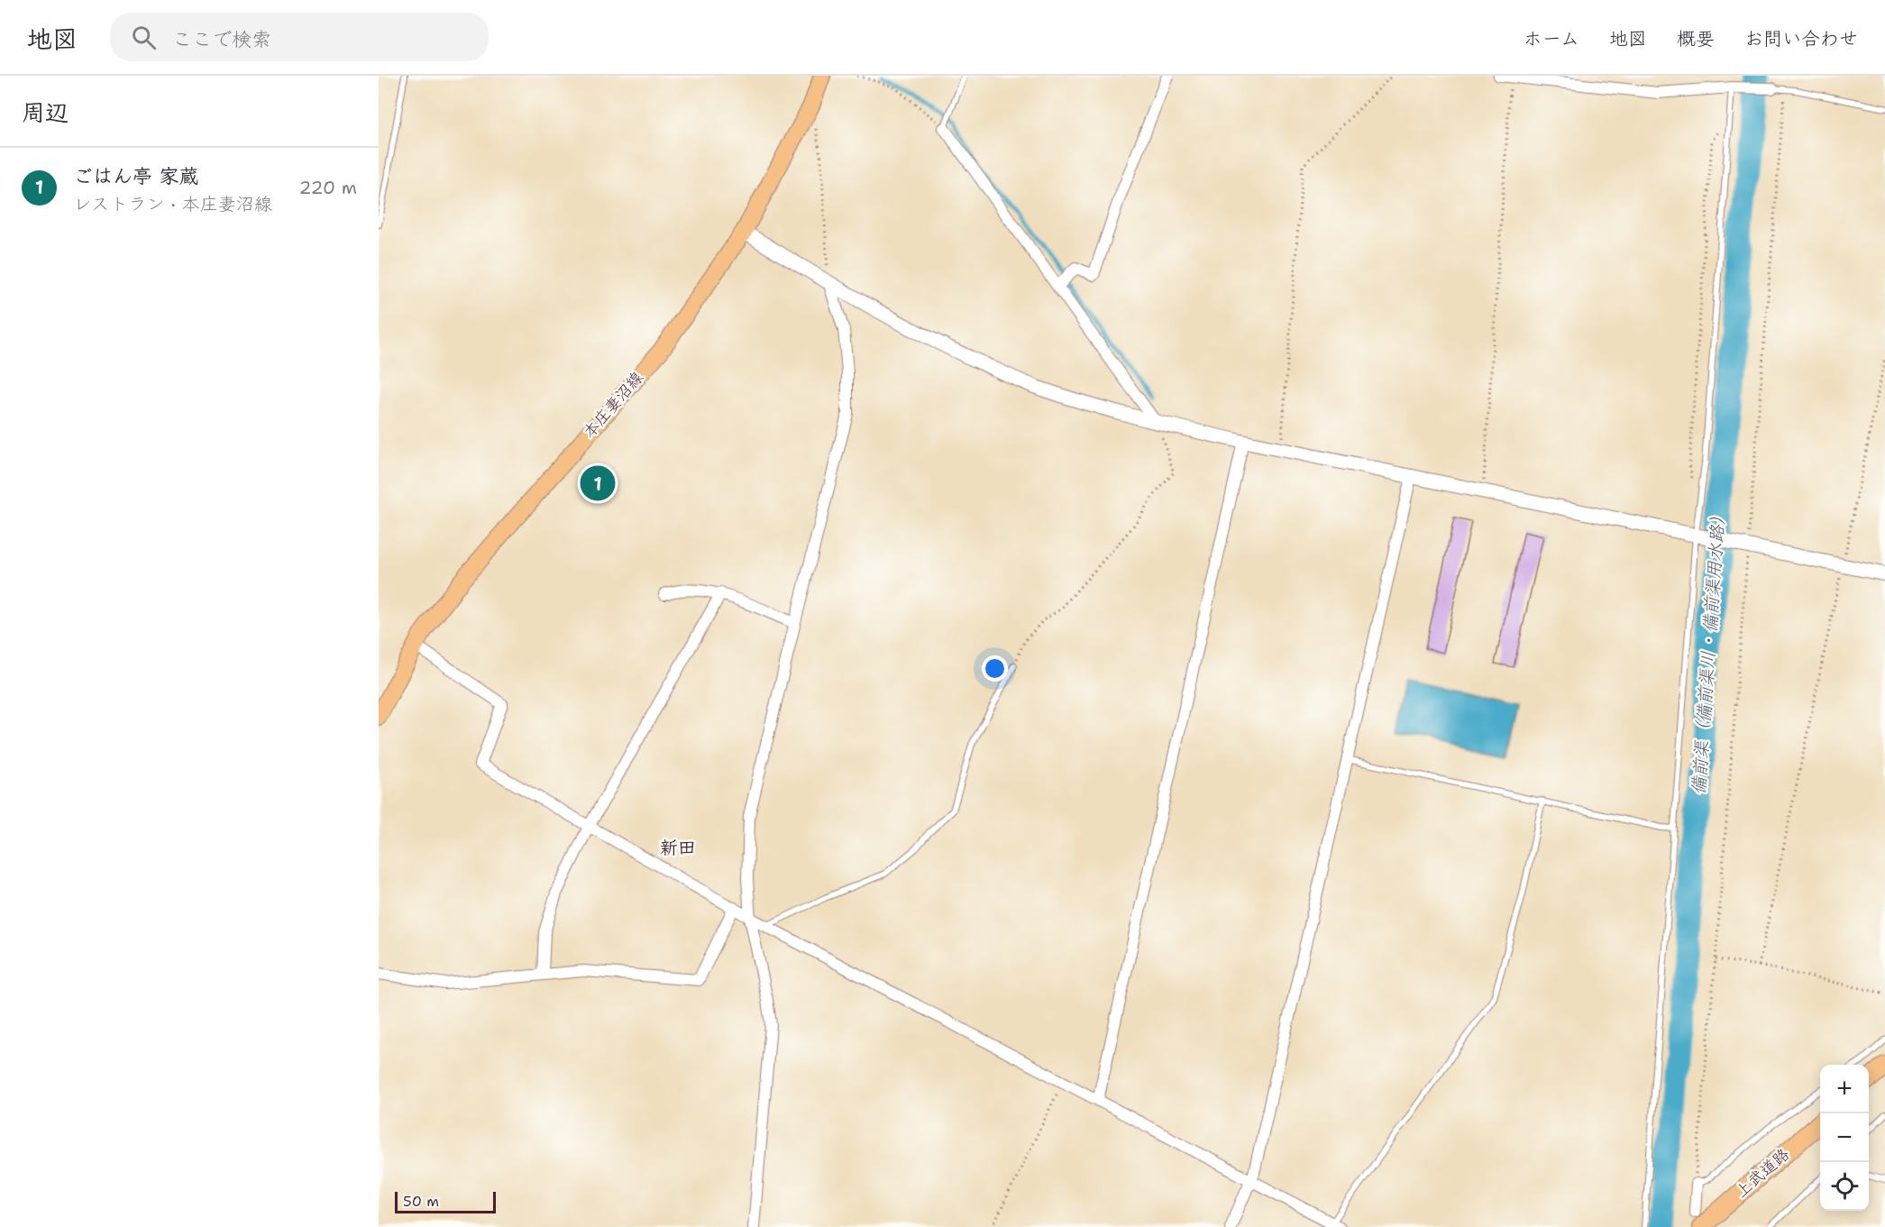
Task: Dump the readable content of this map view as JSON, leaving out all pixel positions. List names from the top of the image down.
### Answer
{
  "streets": {
    "highway": ["上武道路"],
    "main road": ["本庄妻沼線"]
  },
  "districts": ["新田"],
  "water": ["備前渠（備前渠川・備前渠用水路）"],
  "scale_bar": "50 m",
  "page": {
    "header": "地図",
    "search": "ここで検索",
    "nav": [
      "ホーム",
      "地図",
      "概要",
      "お問い合わせ"
    ],
    "heading": "周辺",
    "list": [
      {
        "mark": "1",
        "name": "ごはん亭 家蔵",
        "note": "レストラン · 本庄妻沼線",
        "value": "220 m"
      }
    ],
    "pins": "1",
    "map_buttons": ["+", "−"],
    "scale": "50 m"
  }
}
